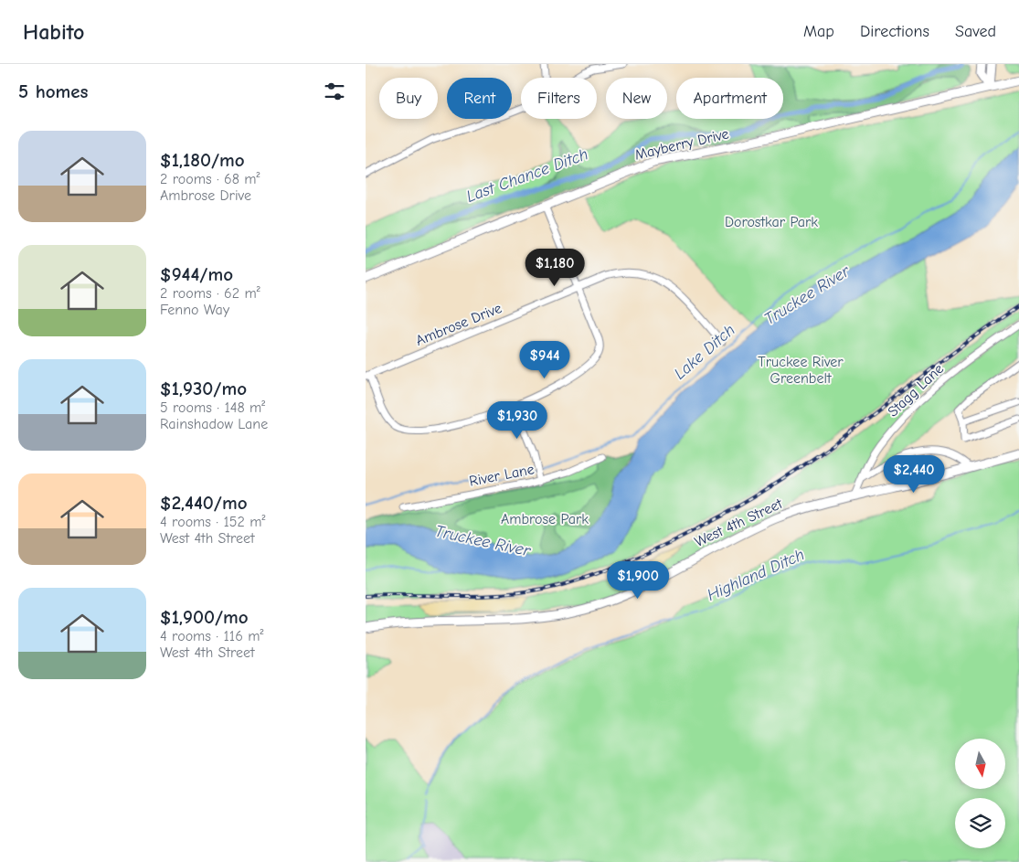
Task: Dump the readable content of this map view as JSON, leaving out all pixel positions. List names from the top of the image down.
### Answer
{
  "streets": {
    "main road": ["Mayberry Drive", "West 4th Street"],
    "street": ["Ambrose Drive", "Stagg Lane", "River Lane"]
  },
  "crossings": [
    ["Stagg Lane", "West 4th Street"]
  ],
  "water": [
    "Last Chance Ditch",
    "Truckee River",
    "Lake Ditch",
    "Highland Ditch"
  ],
  "parks": ["Dorostkar Park", "Truckee River Greenbelt", "Ambrose Park"],
  "north": "bottom",
  "page": {
    "header": "Habito",
    "nav": ["Map", "Directions", "Saved"],
    "heading": "5 homes",
    "chip": [
      "Buy",
      "Rent",
      "Filters",
      "New",
      "Apartment"
    ],
    "list": [
      {
        "name": "$1,180/mo",
        "note": "2 rooms · 68 m² · Ambrose Drive"
      },
      {
        "name": "$944/mo",
        "note": "2 rooms · 62 m² · Fenno Way"
      },
      {
        "name": "$1,930/mo",
        "note": "5 rooms · 148 m² · Rainshadow Lane"
      },
      {
        "name": "$2,440/mo",
        "note": "4 rooms · 152 m² · West 4th Street"
      },
      {
        "name": "$1,900/mo",
        "note": "4 rooms · 116 m² · West 4th Street"
      }
    ],
    "price": [
      "$1,180",
      "$944",
      "$1,930",
      "$2,440",
      "$1,900"
    ]
  }
}
